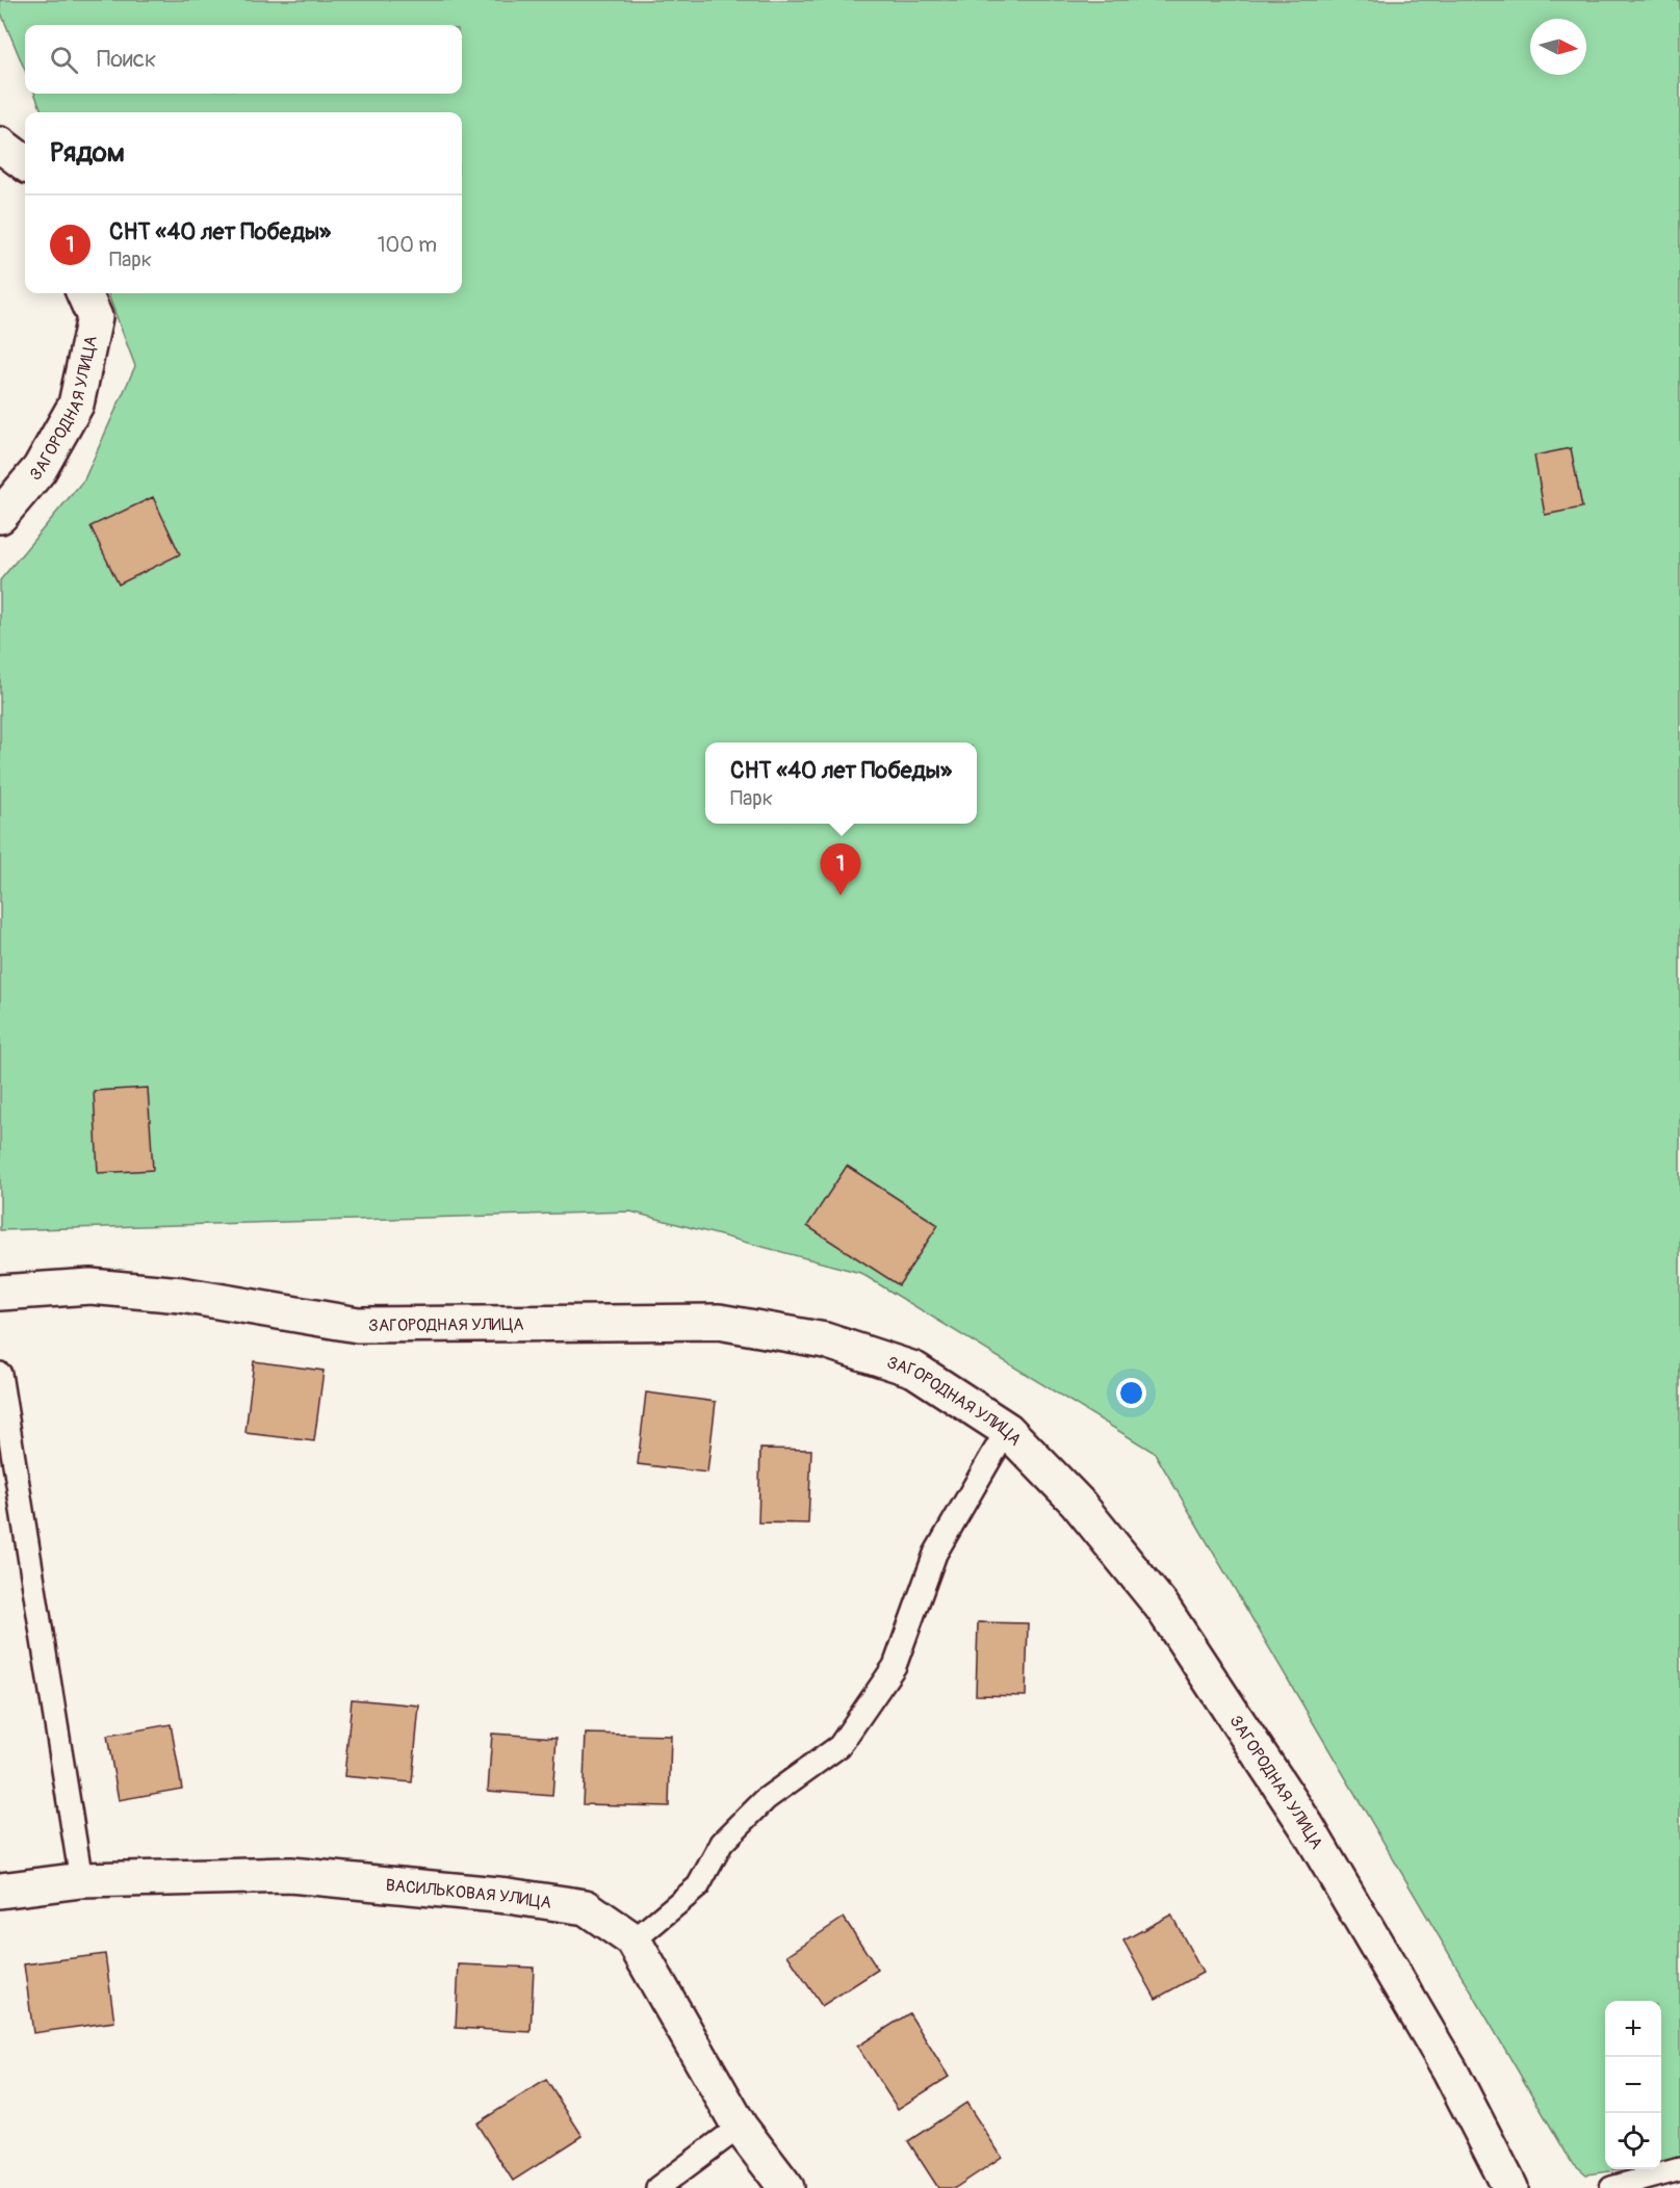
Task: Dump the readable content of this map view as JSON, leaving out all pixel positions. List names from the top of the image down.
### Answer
{
  "streets": {
    "street": ["ЗАГОРОДНАЯ УЛИЦА", "ВАСИЛЬКОВАЯ УЛИЦА"]
  },
  "north": "right",
  "page": {
    "search": "Поиск",
    "heading": "Рядом",
    "list": [
      {
        "mark": "1",
        "name": "СНТ «40 лет Победы»",
        "note": "Парк",
        "value": "100 m"
      }
    ],
    "popup": ["СНТ «40 лет Победы»", "Парк"],
    "pins": "1",
    "map_buttons": ["+", "−"]
  }
}
